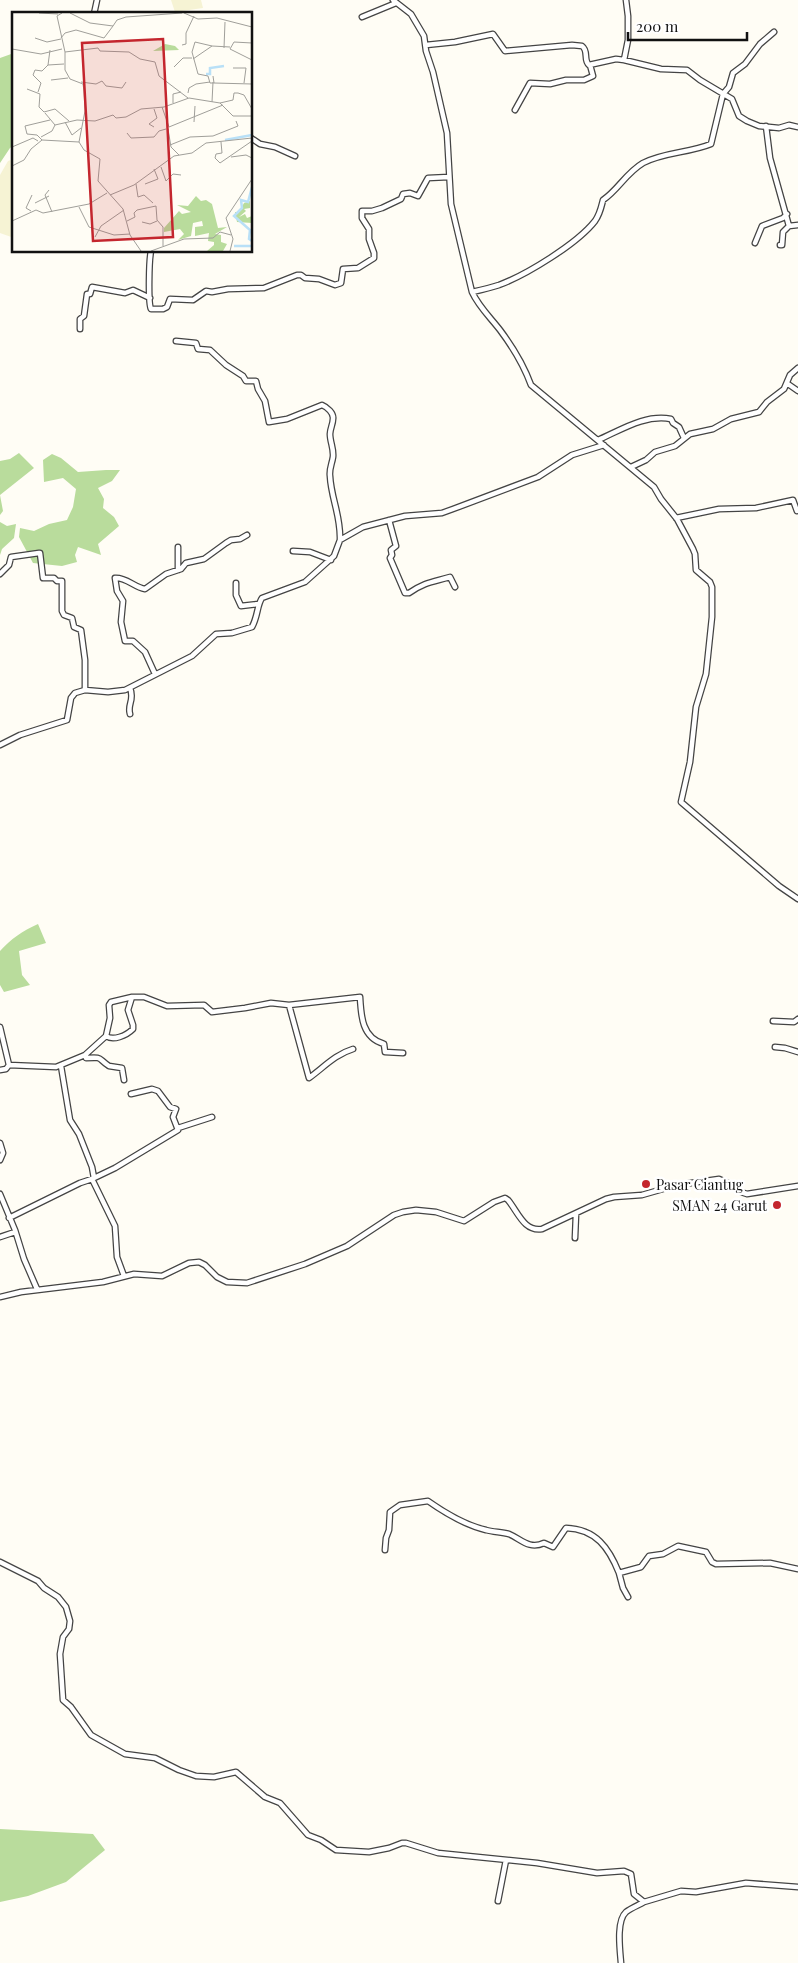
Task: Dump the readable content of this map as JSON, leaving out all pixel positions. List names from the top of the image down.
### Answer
{
  "places": ["Pasar Ciantug", "SMAN 24 Garut"],
  "scale_bar": "200 m"
}
